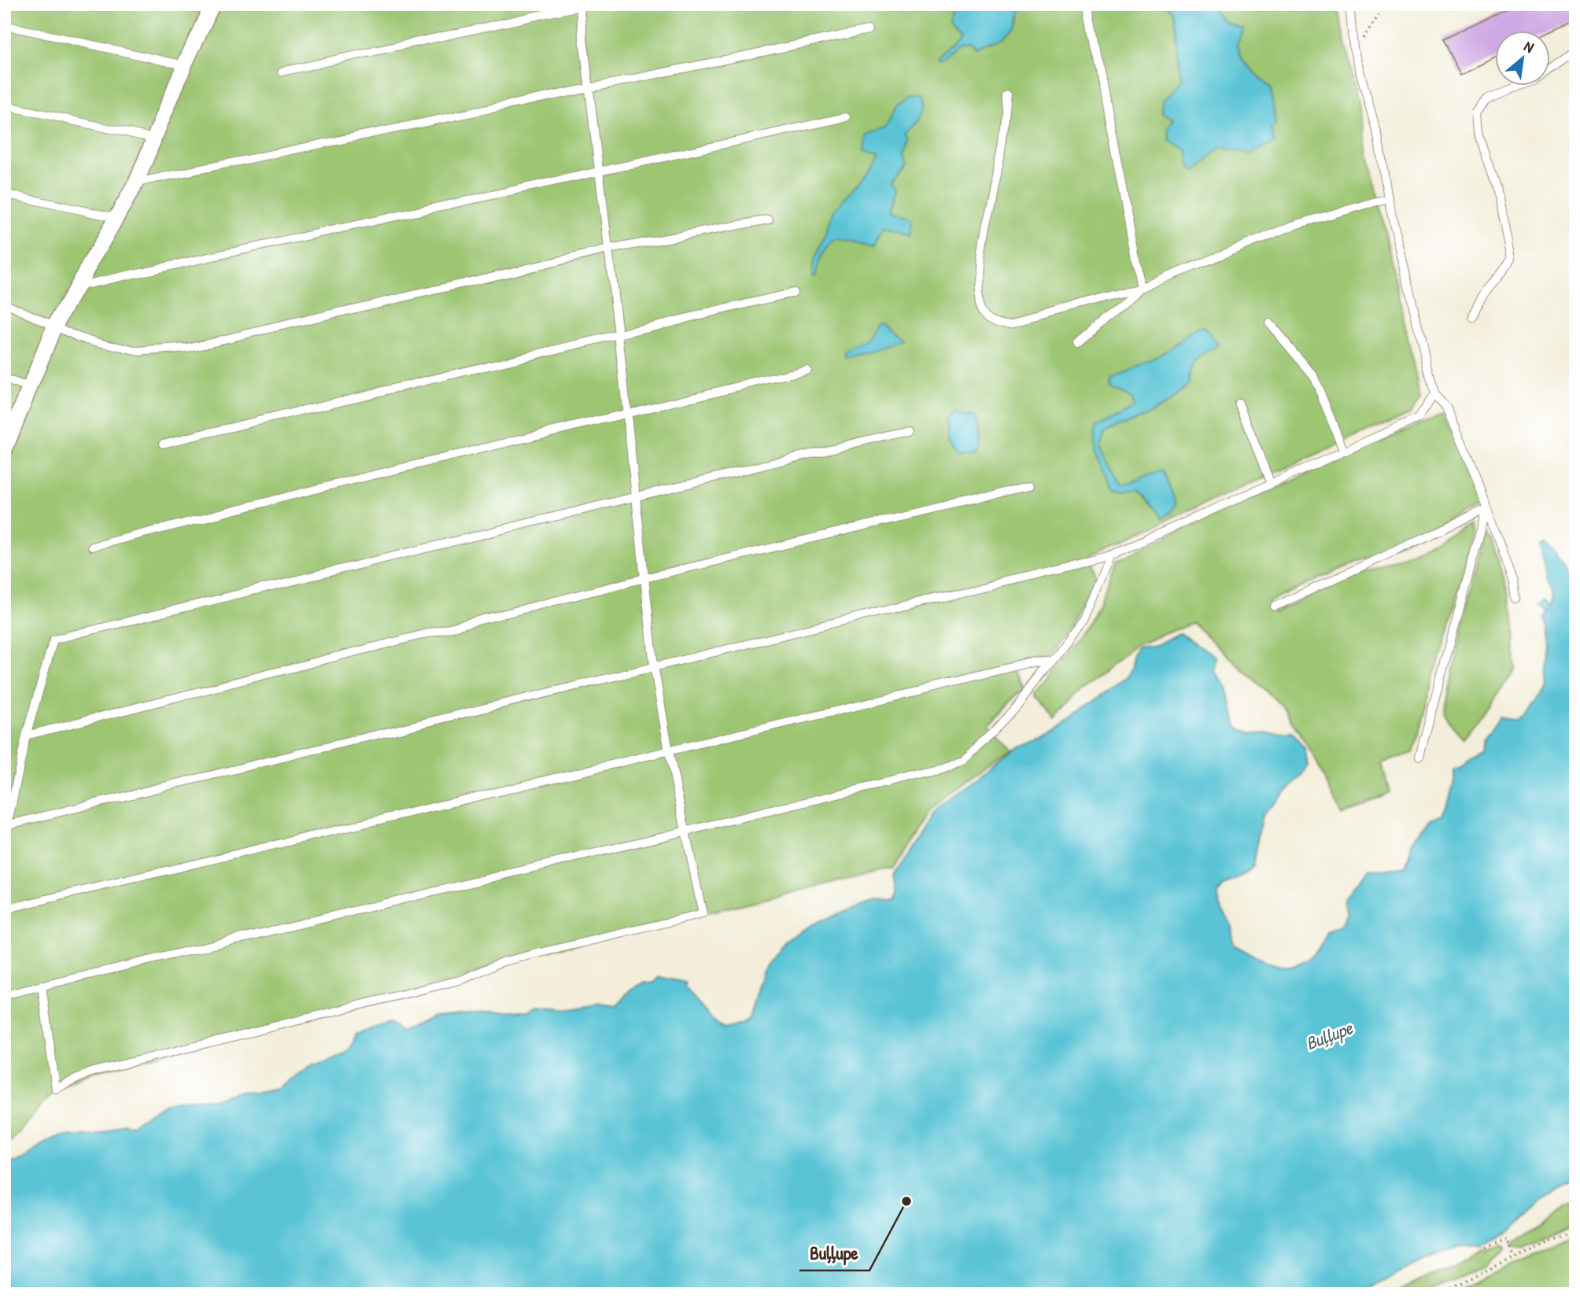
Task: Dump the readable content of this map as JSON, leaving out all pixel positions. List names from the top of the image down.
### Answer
{
  "water": ["Buļļupe"],
  "places": ["Buļļupe"],
  "north": "top right"
}
